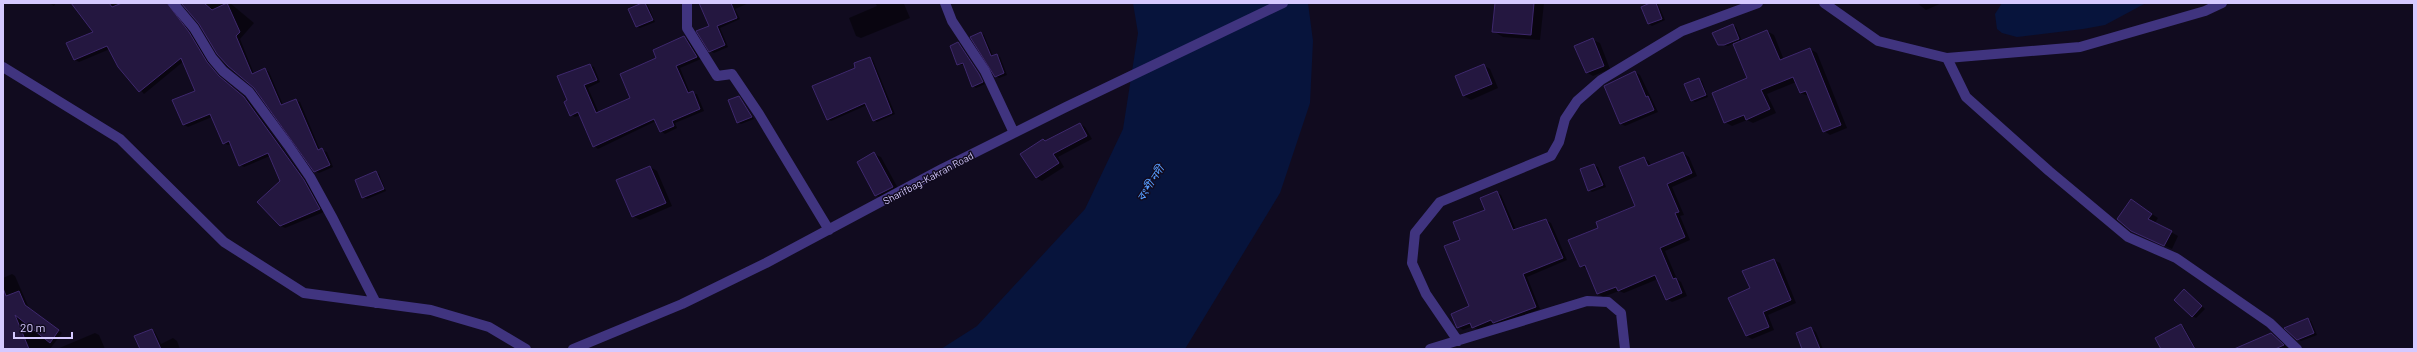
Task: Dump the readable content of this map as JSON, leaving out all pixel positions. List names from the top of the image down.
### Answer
{
  "streets": {
    "street": ["Sharifbag-Kakran Road"]
  },
  "water": ["বংশী নদী"],
  "scale_bar": "20 m"
}
